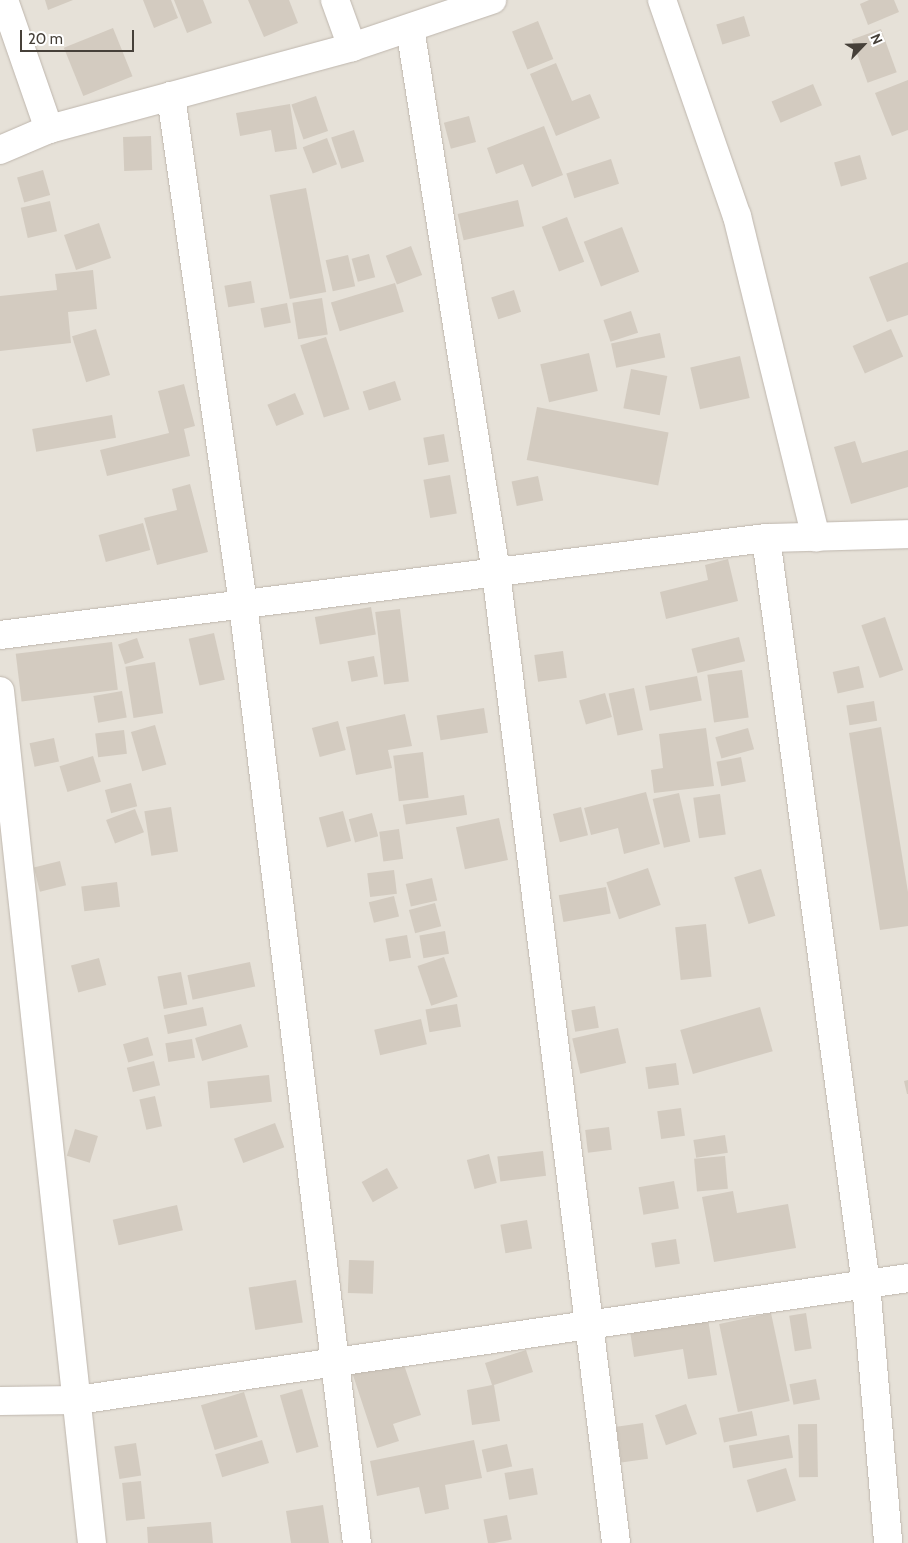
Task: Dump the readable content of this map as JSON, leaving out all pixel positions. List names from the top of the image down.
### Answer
{
  "scale_bar": "20 m",
  "north": "top right"
}
